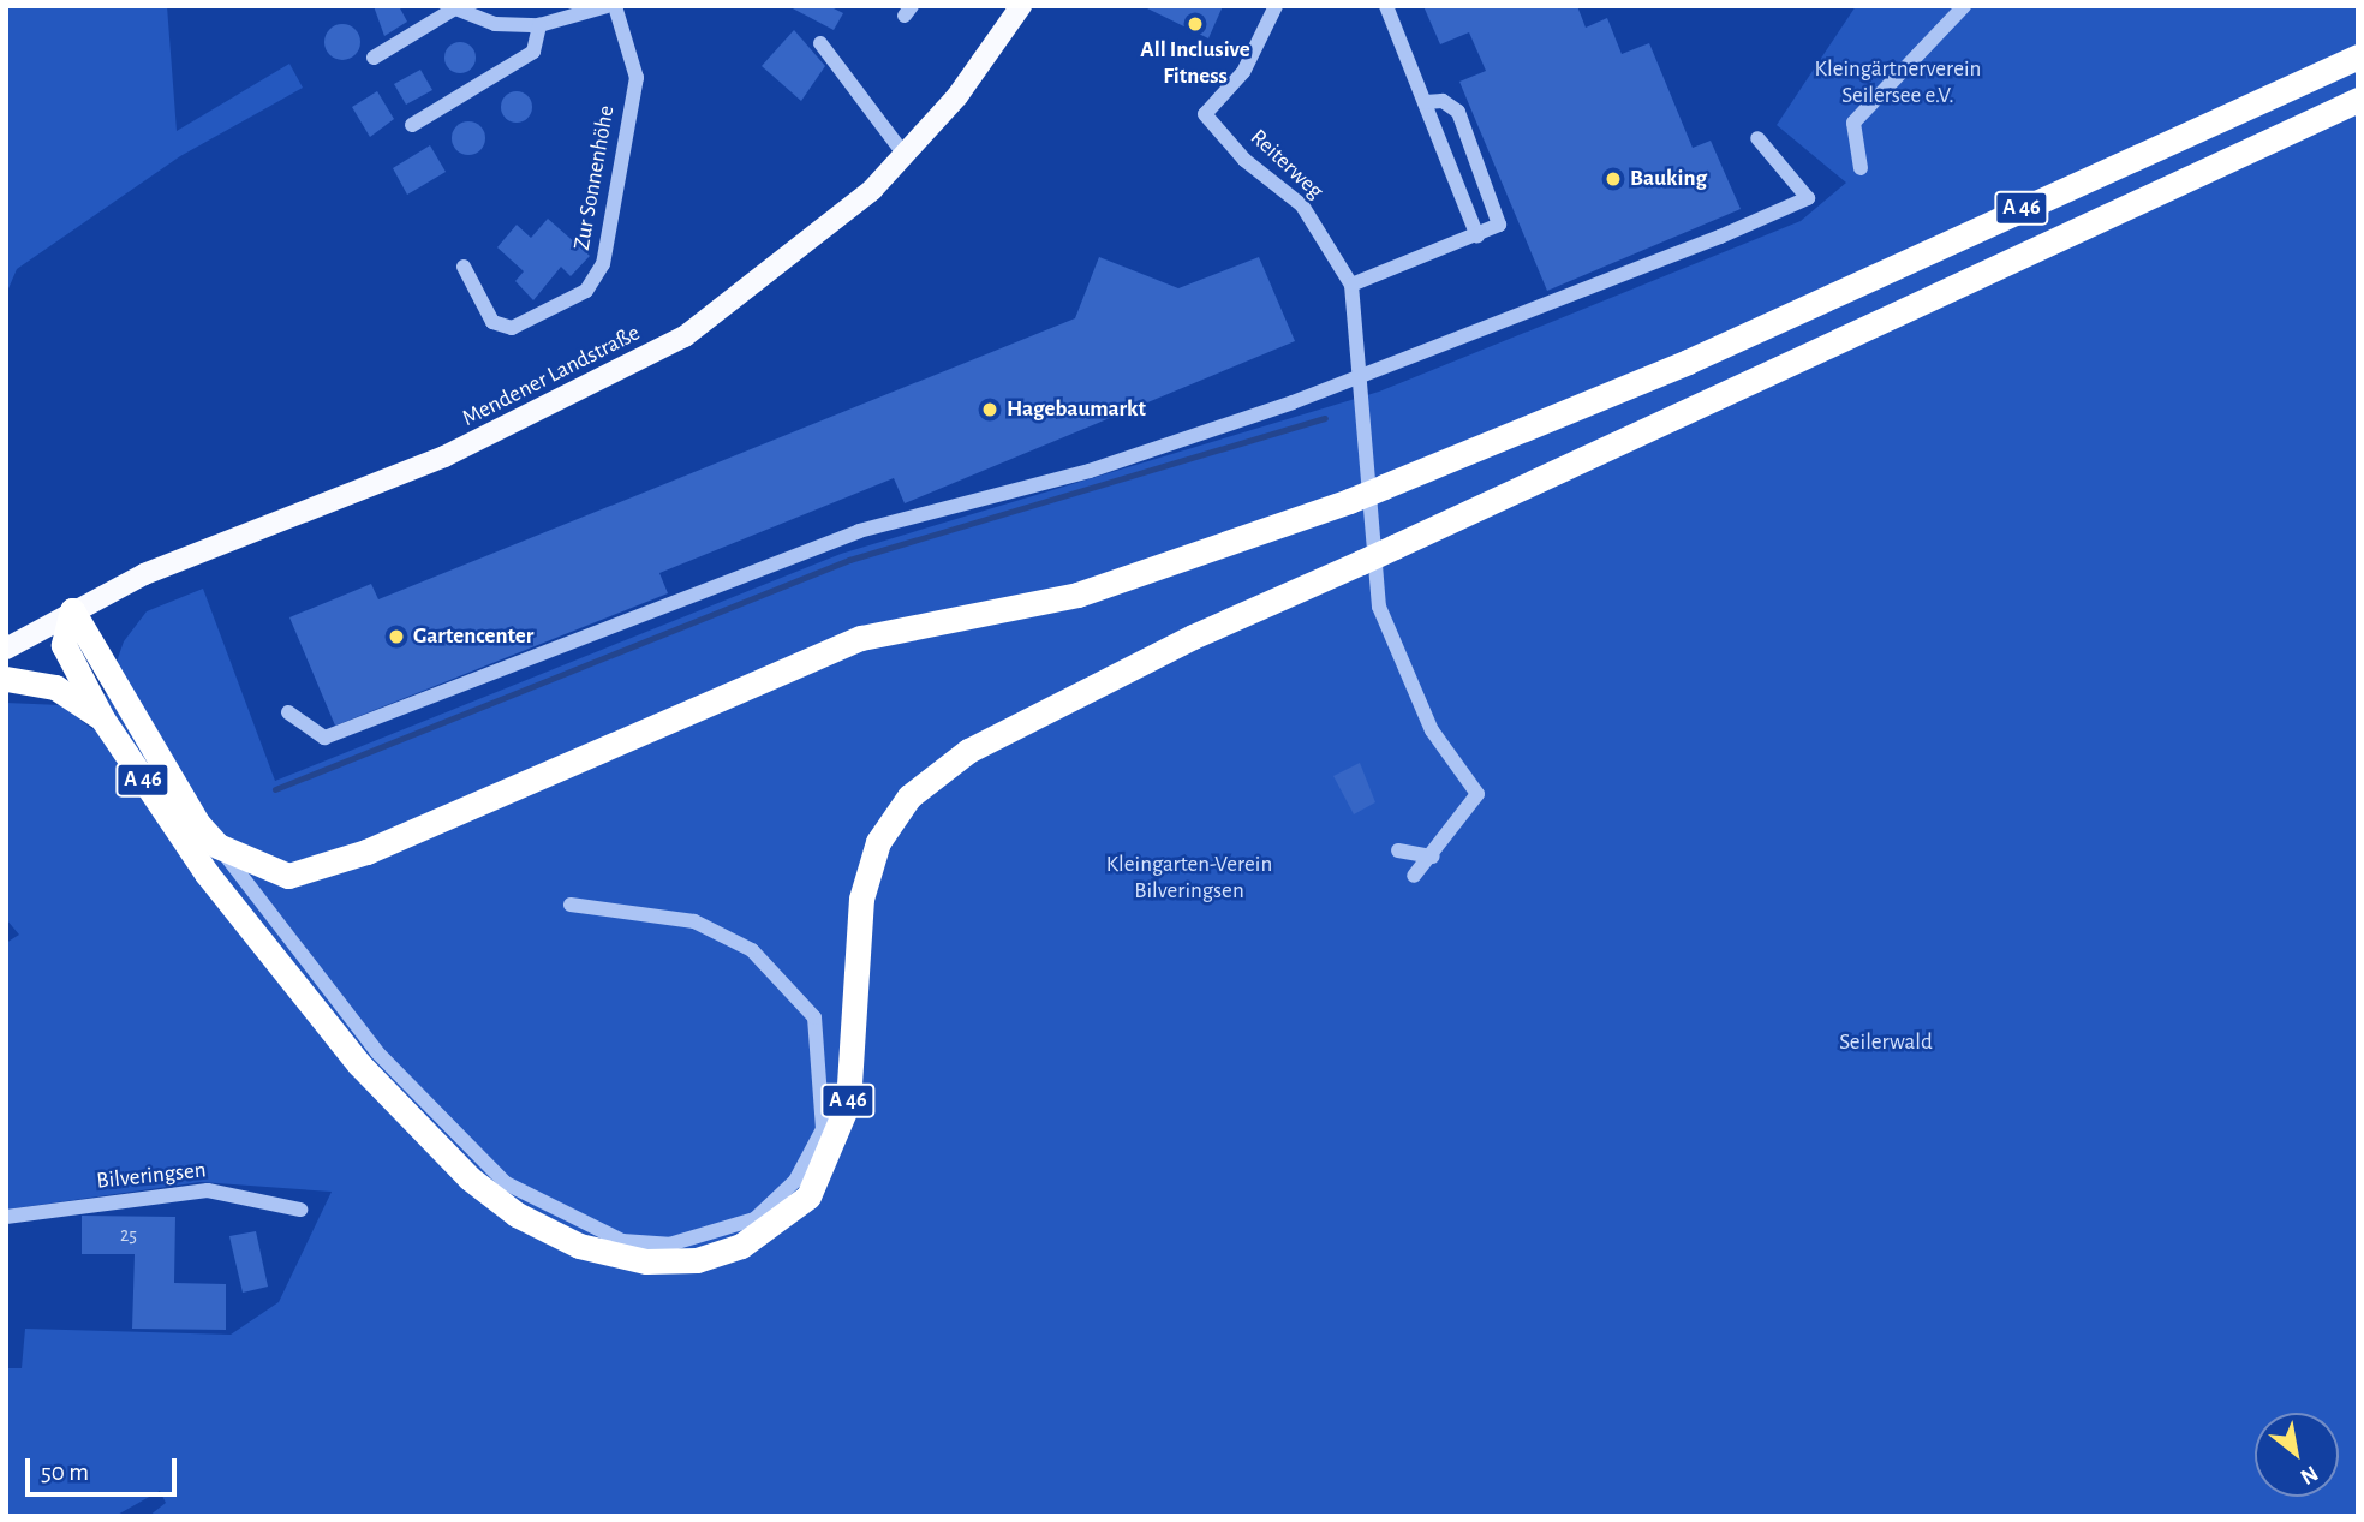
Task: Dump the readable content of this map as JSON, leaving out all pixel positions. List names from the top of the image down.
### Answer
{
  "streets": {
    "highway": ["A 46"],
    "main road": ["Mendener Landstraße"],
    "street": ["Reiterweg", "Zur Sonnenhöhe", "Bilveringsen"]
  },
  "crossings": [
    ["A 46", "Mendener Landstraße"]
  ],
  "parks": ["Kleingärtnerverein Seilersee e.V.", "Kleingarten-Verein Bilveringsen", "Seilerwald"],
  "places": [
    "All Inclusive Fitness",
    "Bauking",
    "Hagebaumarkt",
    "Gartencenter"
  ],
  "house_numbers": ["25"],
  "scale_bar": "50 m",
  "north": "bottom right"
}
